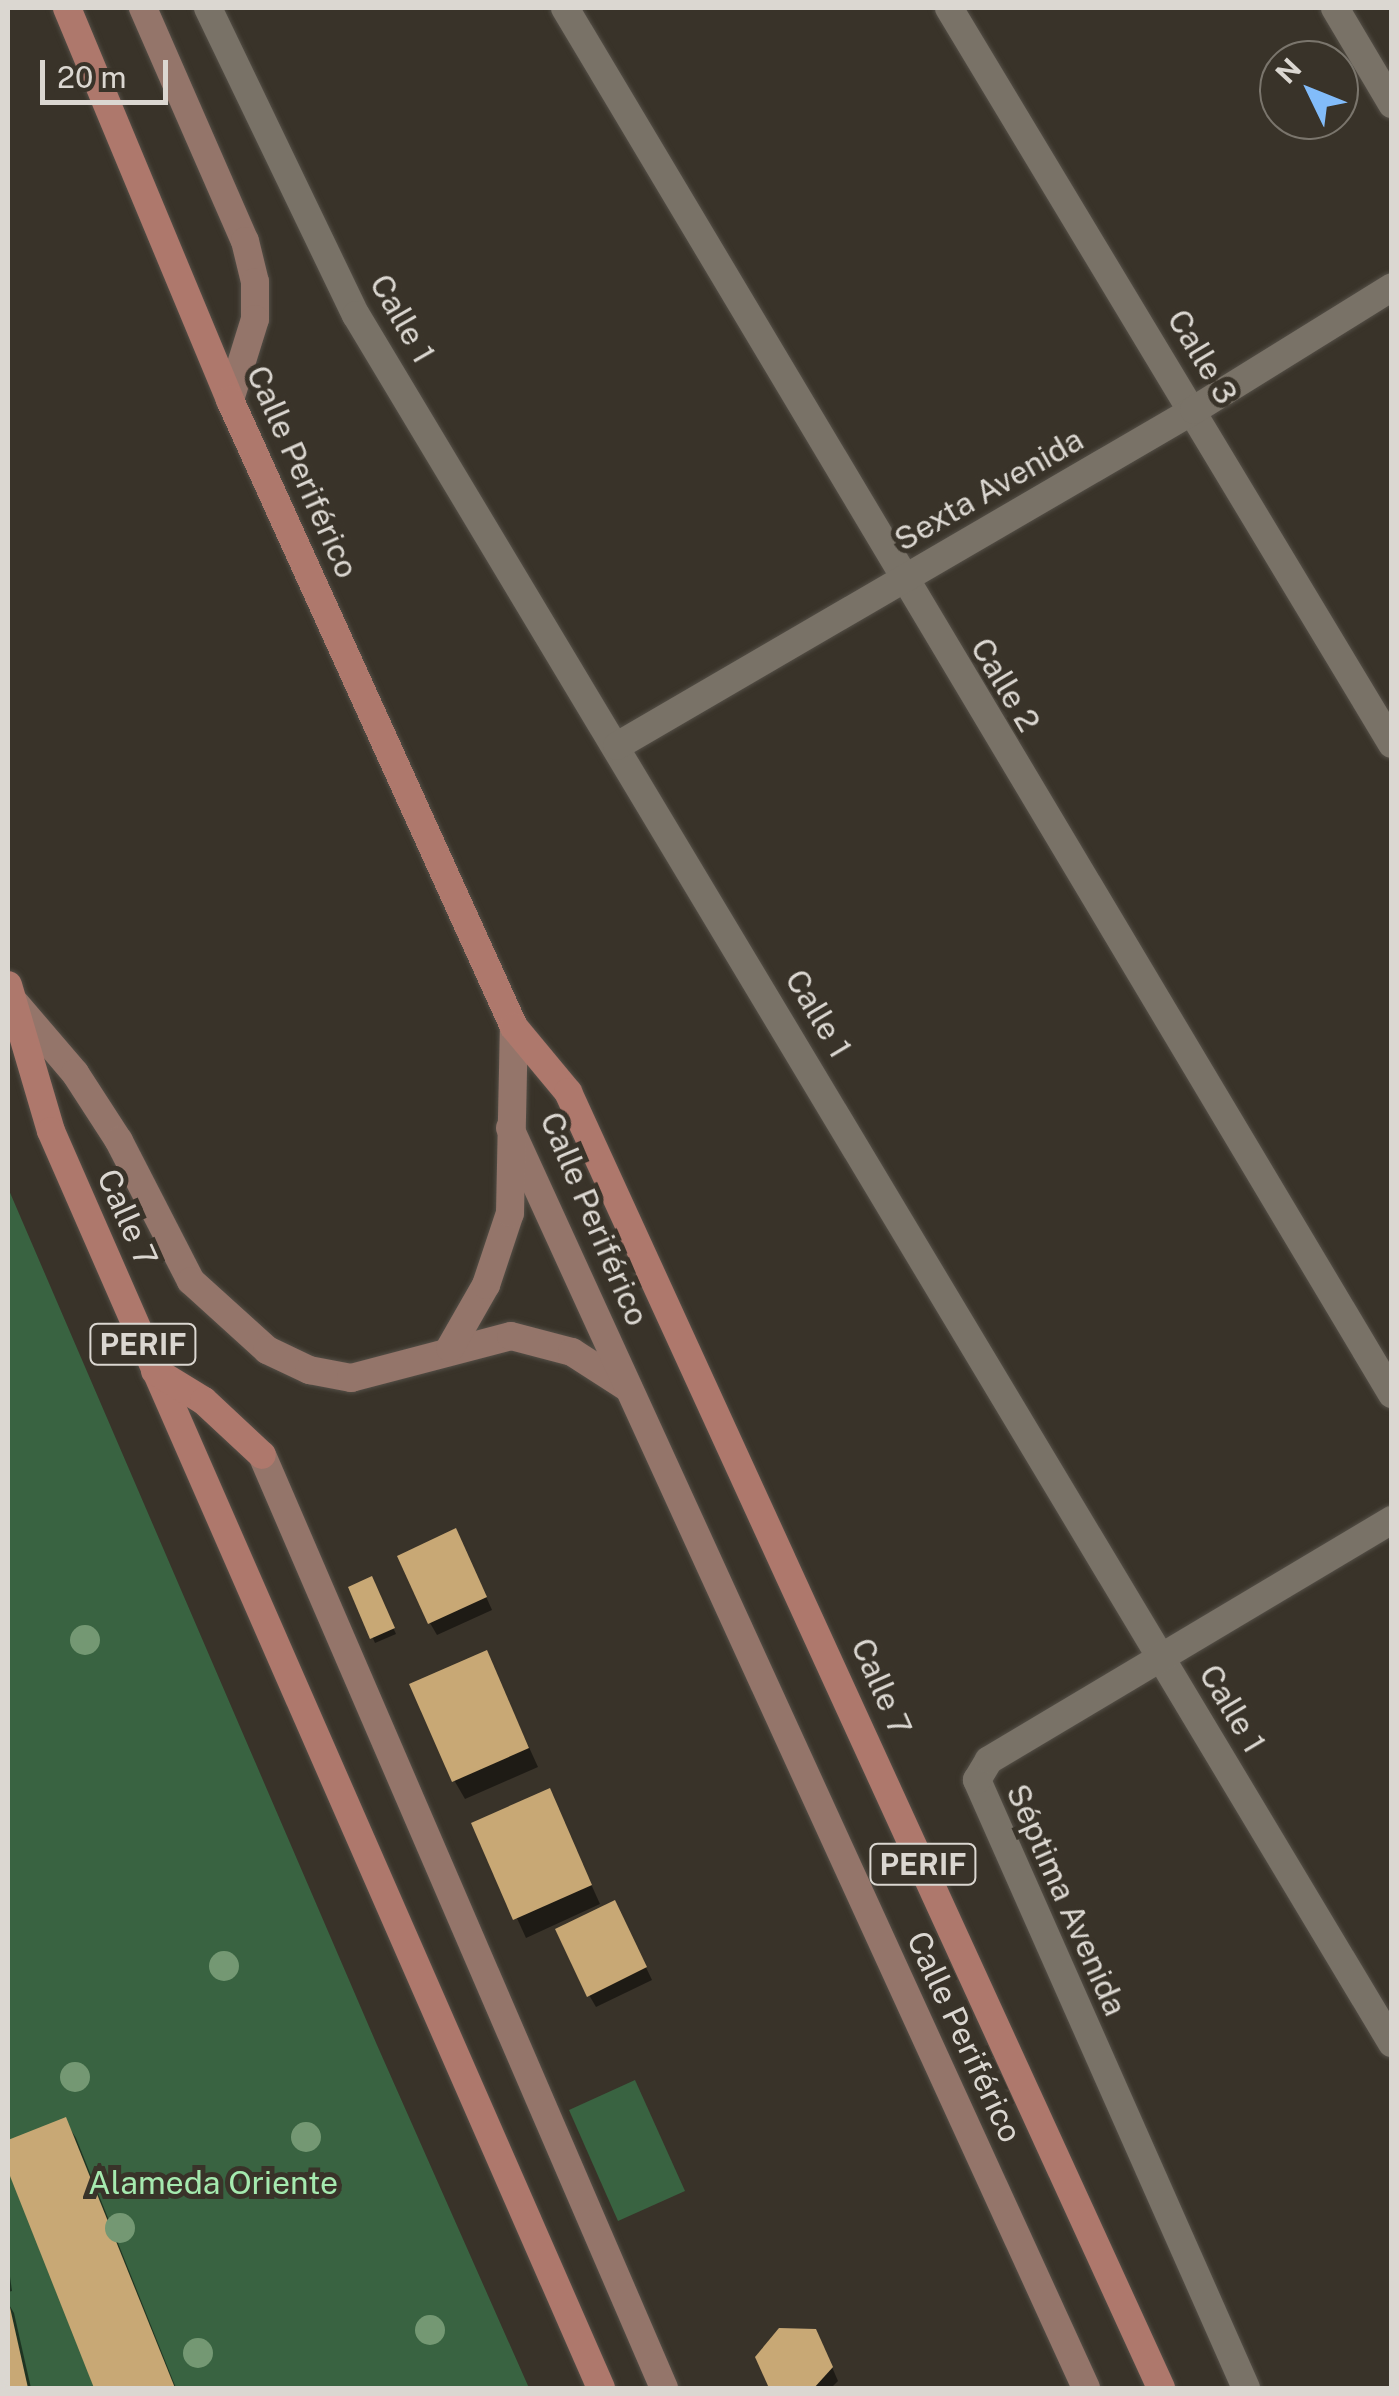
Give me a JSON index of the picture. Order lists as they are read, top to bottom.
{
  "streets": {
    "main road": ["Calle Periférico", "Calle 7", "PERIF"],
    "street": [
      "Calle 1",
      "Calle 3",
      "Sexta Avenida",
      "Calle 2",
      "Séptima Avenida"
    ]
  },
  "crossings": [
    ["Calle 1", "Sexta Avenida"],
    ["Calle 1", "Séptima Avenida"],
    ["Calle 3", "Sexta Avenida"],
    ["Calle Periférico", "Calle 7"],
    ["Sexta Avenida", "Calle 2"]
  ],
  "parks": ["Alameda Oriente"],
  "scale_bar": "20 m",
  "north": "top left"
}
